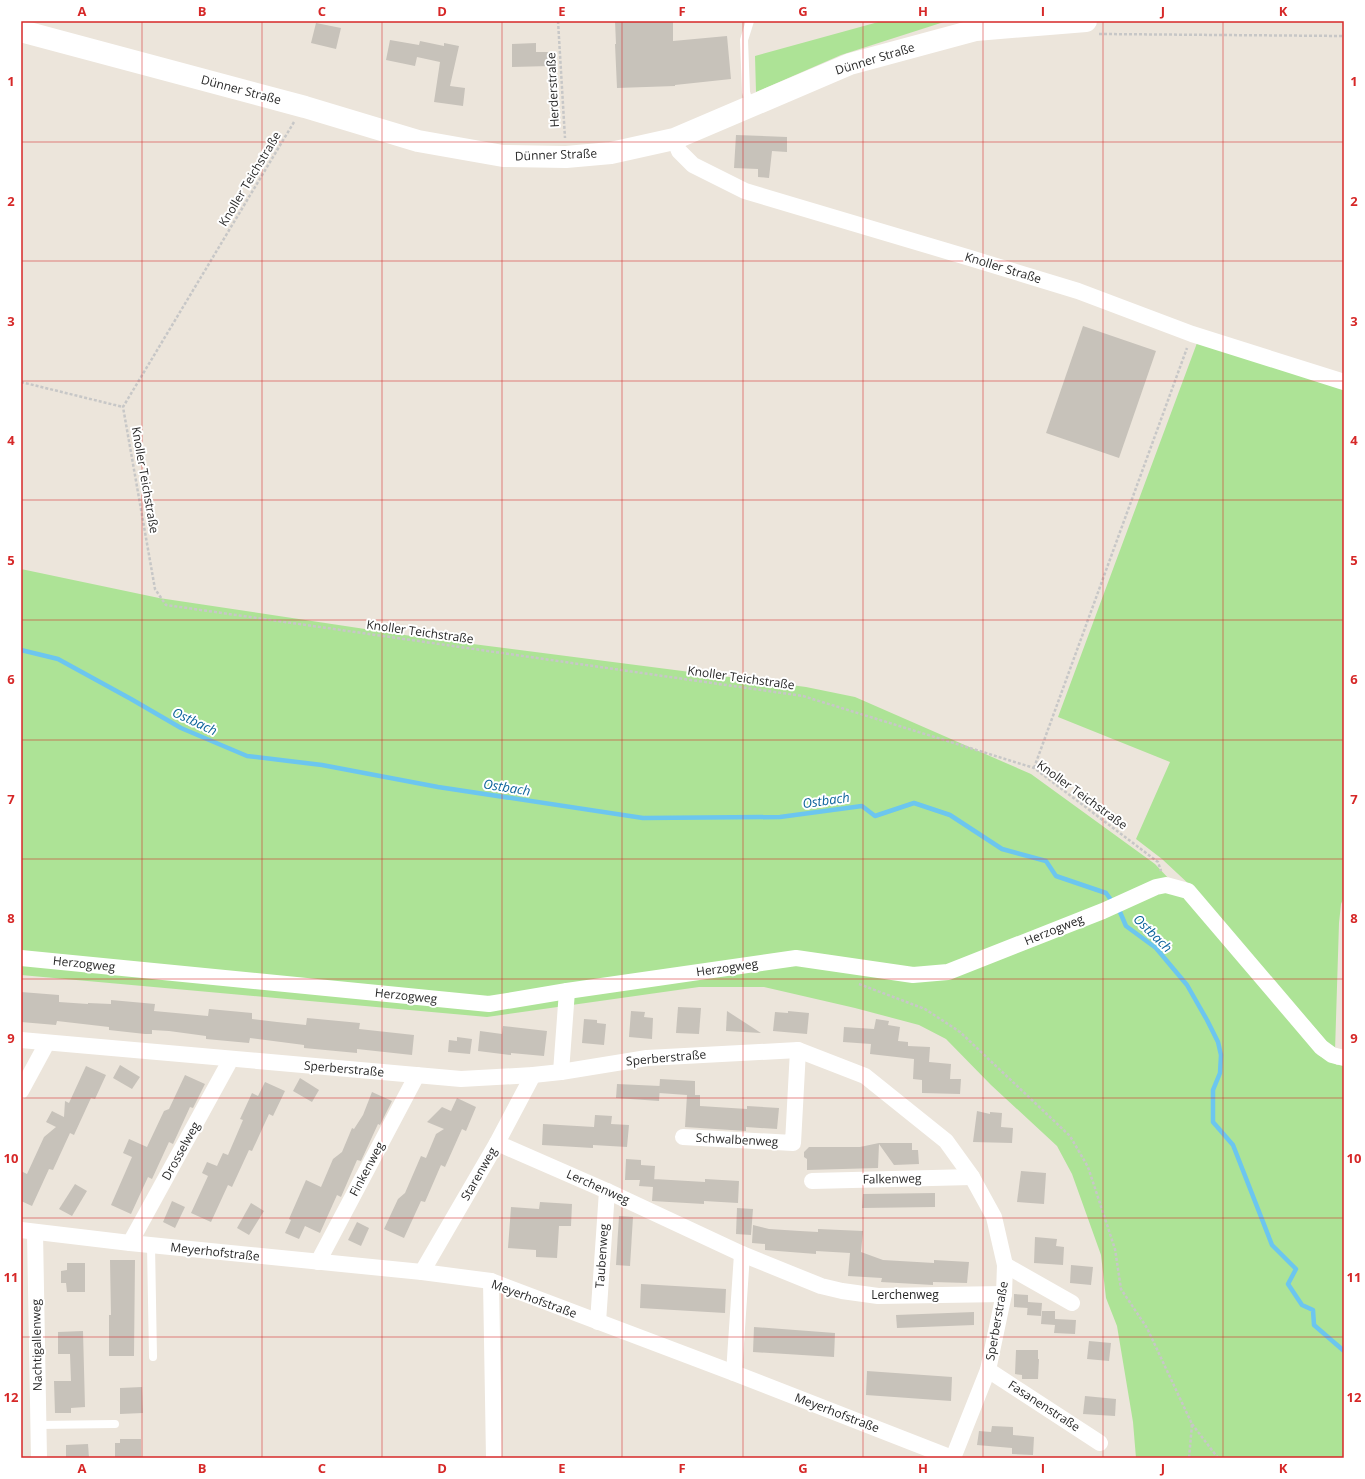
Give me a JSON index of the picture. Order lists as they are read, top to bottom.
{
  "streets": {
    "street": [
      "Dünner Straße",
      "Knoller Straße",
      "Herzogweg",
      "Sperberstraße",
      "Schwalbenweg",
      "Drosselweg",
      "Finkenweg",
      "Starenweg",
      "Falkenweg",
      "Lerchenweg",
      "Meyerhofstraße",
      "Taubenweg",
      "Nachtigallenweg",
      "Fasanenstraße"
    ],
    "path": ["Herderstraße", "Knoller Teichstraße"]
  },
  "crossings": [
    ["Dünner Straße", "Herderstraße"],
    ["Dünner Straße", "Knoller Straße"],
    ["Knoller Teichstraße", "Herzogweg"],
    ["Sperberstraße", "Schwalbenweg"],
    ["Sperberstraße", "Drosselweg"],
    ["Sperberstraße", "Finkenweg"],
    ["Sperberstraße", "Starenweg"],
    ["Sperberstraße", "Falkenweg"],
    ["Sperberstraße", "Lerchenweg"],
    ["Sperberstraße", "Meyerhofstraße"],
    ["Sperberstraße", "Fasanenstraße"],
    ["Drosselweg", "Meyerhofstraße"],
    ["Finkenweg", "Meyerhofstraße"],
    ["Starenweg", "Lerchenweg"],
    ["Starenweg", "Meyerhofstraße"],
    ["Lerchenweg", "Taubenweg"],
    ["Meyerhofstraße", "Taubenweg"],
    ["Meyerhofstraße", "Nachtigallenweg"]
  ],
  "water": ["Ostbach"],
  "grid": {
    "columns": [
      "A",
      "B",
      "C",
      "D",
      "E",
      "F",
      "G",
      "H",
      "I",
      "J",
      "K"
    ],
    "rows": [
      "1",
      "2",
      "3",
      "4",
      "5",
      "6",
      "7",
      "8",
      "9",
      "10",
      "11",
      "12"
    ]
  }
}
